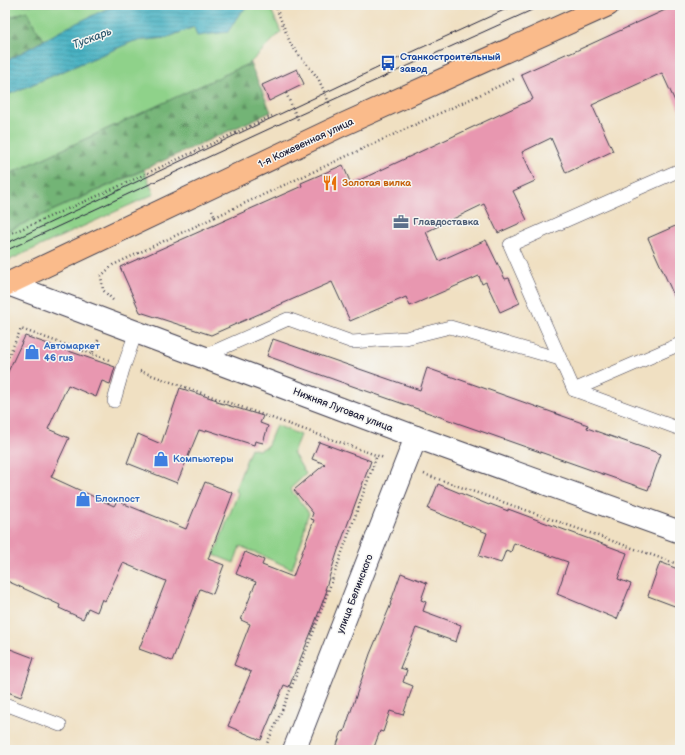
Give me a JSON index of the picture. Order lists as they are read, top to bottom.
{
  "streets": {
    "main road": ["1-я Кожевенная улица"],
    "street": ["Нижняя Луговая улица", "улица Белинского"]
  },
  "crossings": [
    ["1-я Кожевенная улица", "Нижняя Луговая улица"],
    ["Нижняя Луговая улица", "улица Белинского"]
  ],
  "water": ["Тускарь"],
  "places": {
    "bus stop": ["Станкостроительный завод"],
    "restaurant": ["Золотая вилка"],
    "office": ["Главдоставка"],
    "shop": ["Автомаркет 46 rus", "Компьютеры", "Блокпост"]
  }
}
